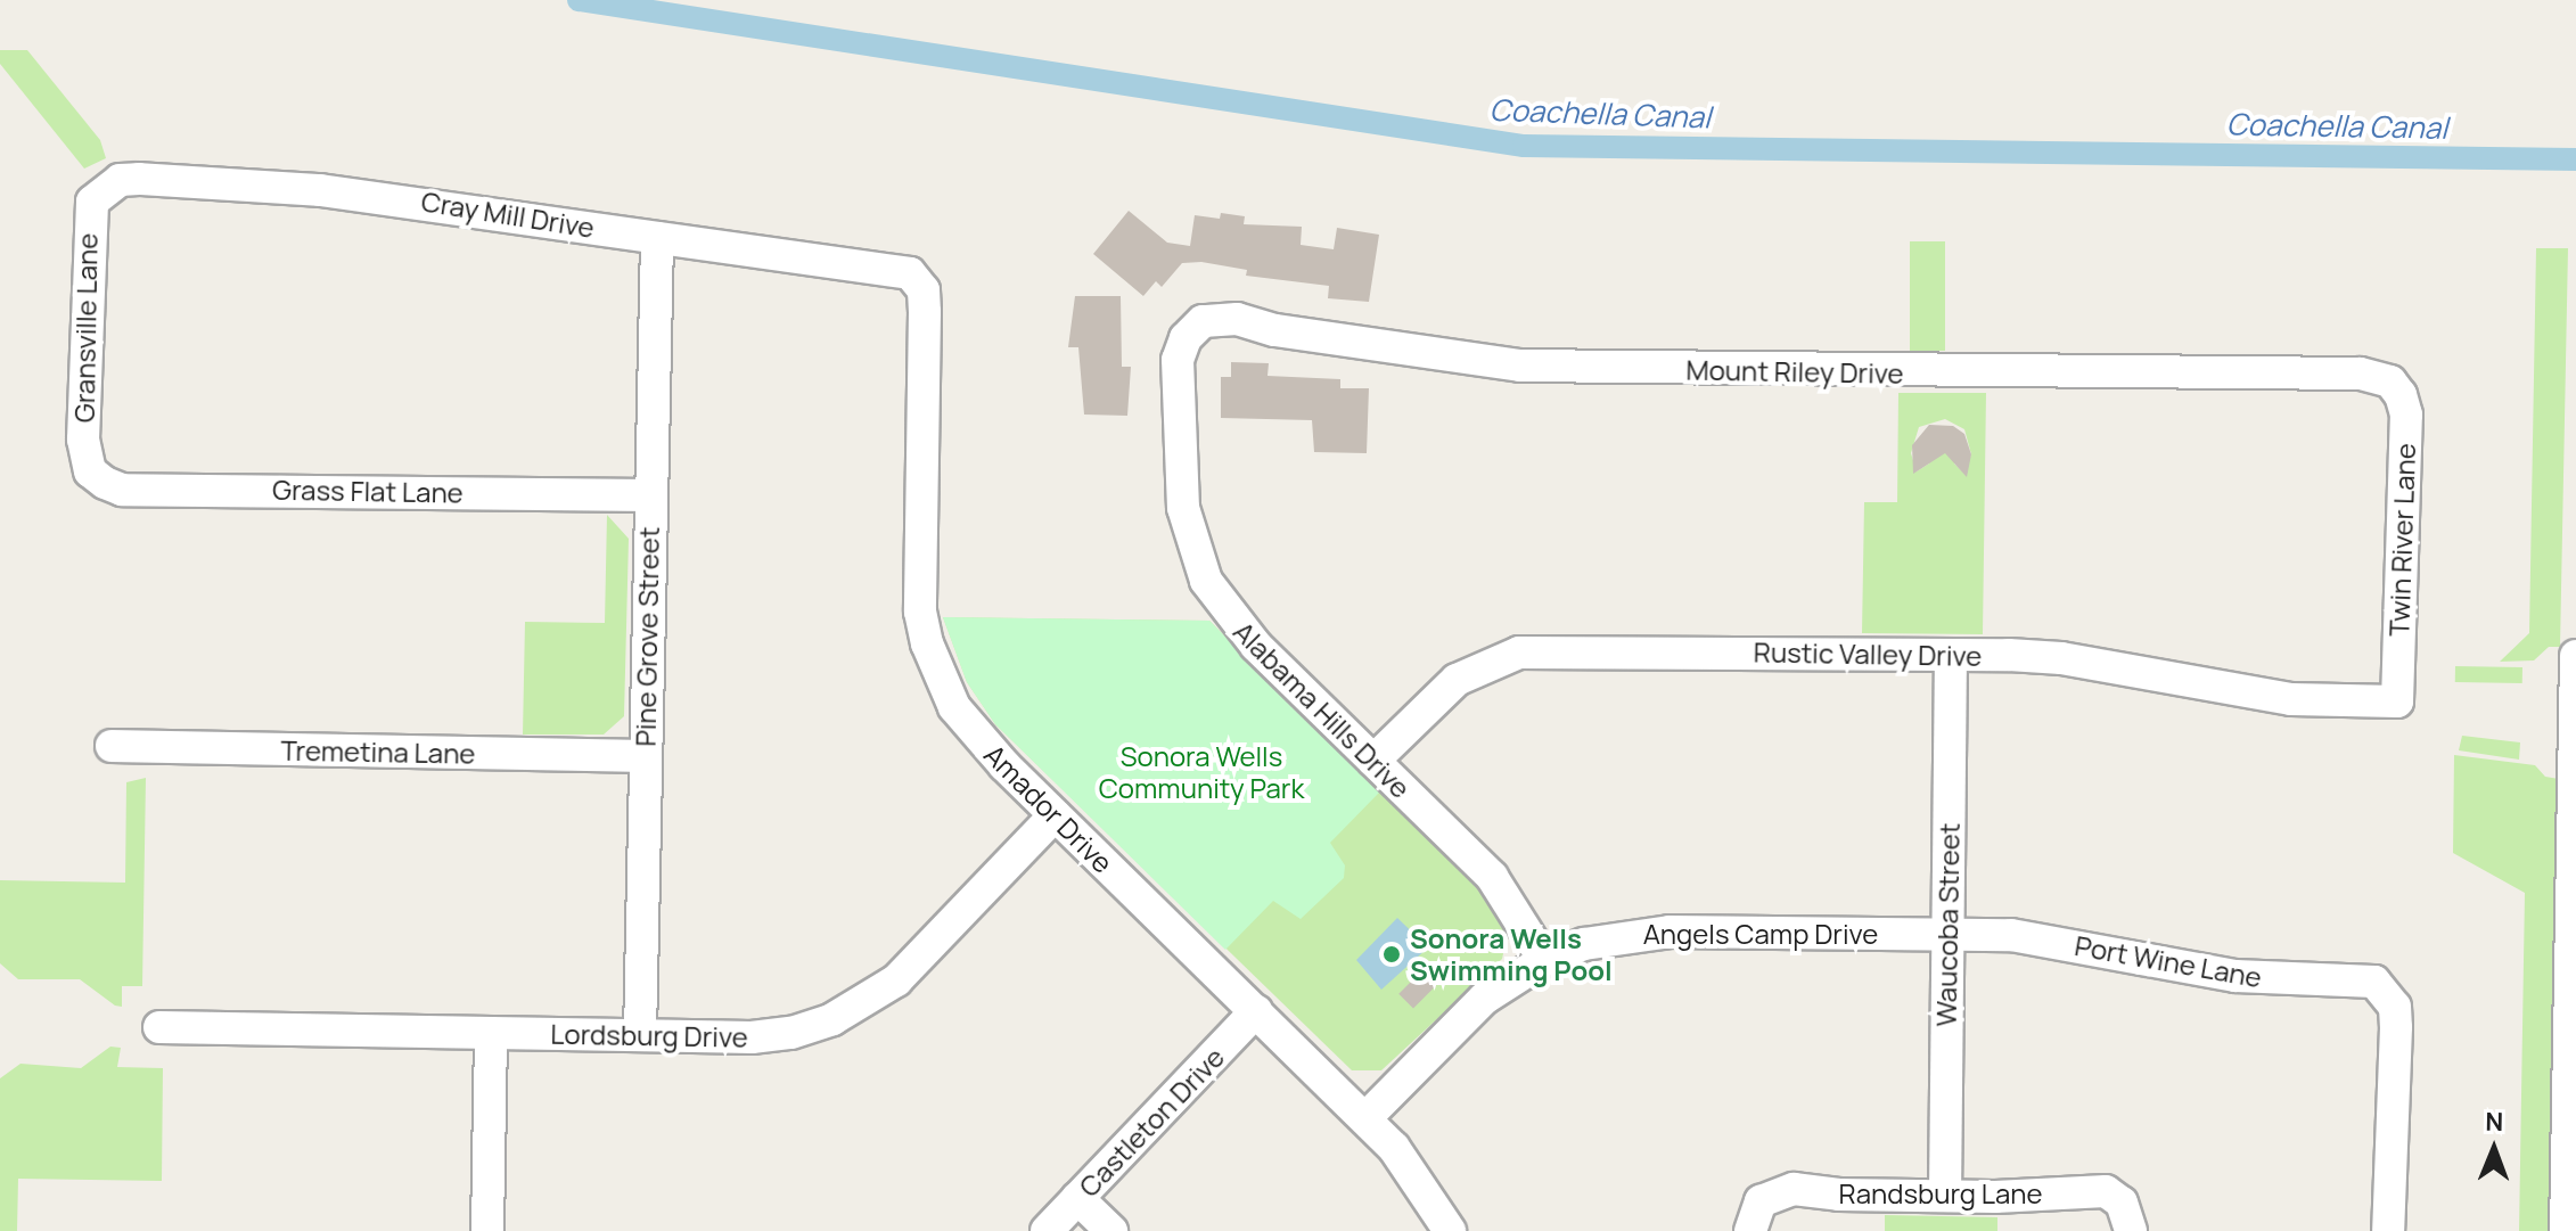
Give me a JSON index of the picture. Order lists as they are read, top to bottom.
{
  "streets": {
    "street": [
      "Cray Mill Drive",
      "Gransville Lane",
      "Mount Riley Drive",
      "Grass Flat Lane",
      "Twin River Lane",
      "Pine Grove Street",
      "Rustic Valley Drive",
      "Alabama Hills Drive",
      "Tremetina Lane",
      "Amador Drive",
      "Waucoba Street",
      "Angels Camp Drive",
      "Port Wine Lane",
      "Lordsburg Drive",
      "Castleton Drive",
      "Randsburg Lane"
    ]
  },
  "crossings": [
    ["Cray Mill Drive", "Gransville Lane"],
    ["Cray Mill Drive", "Pine Grove Street"],
    ["Cray Mill Drive", "Amador Drive"],
    ["Gransville Lane", "Grass Flat Lane"],
    ["Mount Riley Drive", "Twin River Lane"],
    ["Mount Riley Drive", "Alabama Hills Drive"],
    ["Grass Flat Lane", "Pine Grove Street"],
    ["Twin River Lane", "Rustic Valley Drive"],
    ["Pine Grove Street", "Tremetina Lane"],
    ["Pine Grove Street", "Lordsburg Drive"],
    ["Rustic Valley Drive", "Alabama Hills Drive"],
    ["Rustic Valley Drive", "Waucoba Street"],
    ["Alabama Hills Drive", "Angels Camp Drive"],
    ["Amador Drive", "Angels Camp Drive"],
    ["Amador Drive", "Lordsburg Drive"],
    ["Amador Drive", "Castleton Drive"],
    ["Waucoba Street", "Angels Camp Drive"],
    ["Waucoba Street", "Port Wine Lane"],
    ["Waucoba Street", "Randsburg Lane"],
    ["Angels Camp Drive", "Port Wine Lane"]
  ],
  "water": ["Coachella Canal"],
  "parks": ["Sonora Wells Community Park"],
  "places": ["Sonora Wells Swimming Pool"],
  "north": "top"
}
